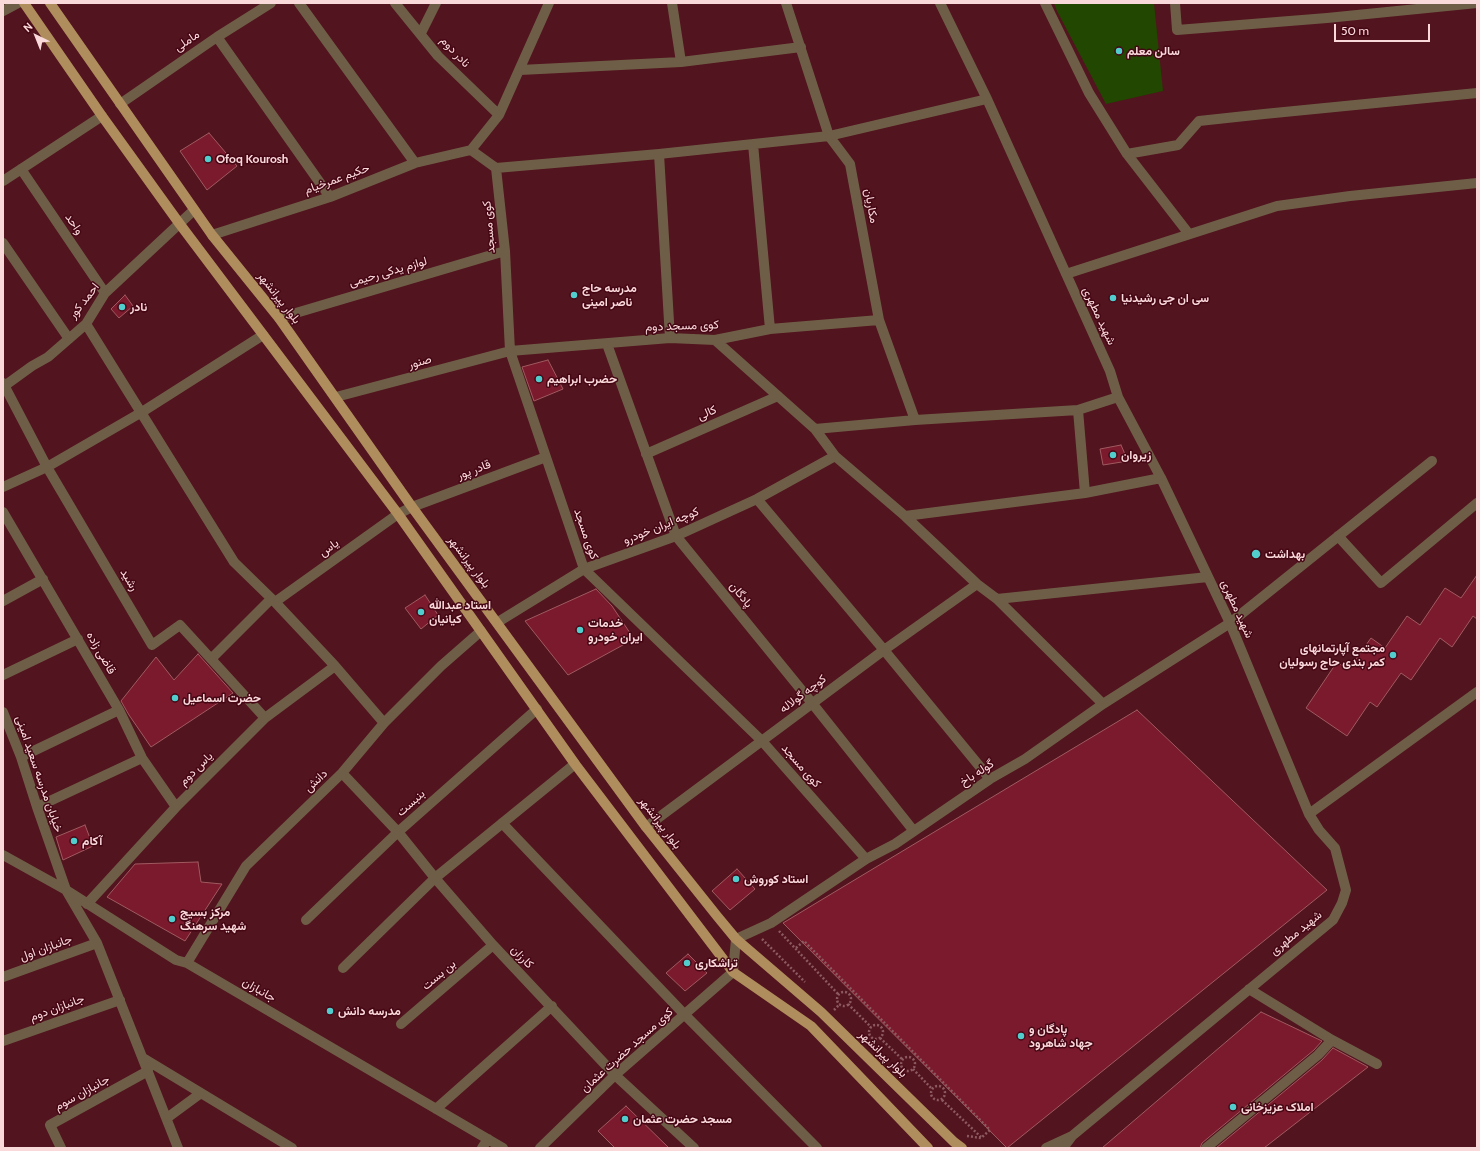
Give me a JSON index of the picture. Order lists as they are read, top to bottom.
{
  "streets": {
    "main road": ["بلوار پیرانشهر"],
    "street": [
      "ماملی",
      "نادر دوم",
      "حکیم عمرخیام",
      "مکاریان",
      "واحد",
      "کوی مسجد",
      "لوازم یدکی رحیمی",
      "احمد کور",
      "شهید مطهری",
      "کوی مسجد دوم",
      "صنور",
      "کالی",
      "قادر پور",
      "کوچه ایران خودرو",
      "یاس",
      "رشید",
      "پادگان",
      "قاضی زاده",
      "کوچه گولاله",
      "یاس دوم",
      "گوله باخ",
      "خیابان مدرسه سعید امینی",
      "دانش",
      "بنبست",
      "جانبازان اول",
      "کارزان",
      "بن بست",
      "جانبازان",
      "جانبازان دوم",
      "کوی مسجد حضرت عثمان",
      "جانبازان سوم"
    ]
  },
  "crossings": [
    ["ماملی", "بلوار پیرانشهر"],
    ["حکیم عمرخیام", "بلوار پیرانشهر"],
    ["مکاریان", "کوی مسجد دوم"],
    ["واحد", "احمد کور"],
    ["کوی مسجد", "لوازم یدکی رحیمی"],
    ["کوی مسجد", "کوی مسجد دوم"],
    ["کوی مسجد", "صنور"],
    ["کوی مسجد", "قادر پور"],
    ["کوی مسجد", "کوچه ایران خودرو"],
    ["کوی مسجد", "کوچه گولاله"],
    ["کوی مسجد", "گوله باخ"],
    ["لوازم یدکی رحیمی", "بلوار پیرانشهر"],
    ["بلوار پیرانشهر", "احمد کور"],
    ["بلوار پیرانشهر", "صنور"],
    ["بلوار پیرانشهر", "قادر پور"],
    ["بلوار پیرانشهر", "کوچه ایران خودرو"],
    ["بلوار پیرانشهر", "کوچه گولاله"],
    ["بلوار پیرانشهر", "گوله باخ"],
    ["احمد کور", "رشید"],
    ["شهید مطهری", "گوله باخ"],
    ["کوی مسجد دوم", "صنور"],
    ["کوی مسجد دوم", "پادگان"],
    ["کالی", "پادگان"],
    ["قادر پور", "یاس"],
    ["کوچه ایران خودرو", "پادگان"],
    ["یاس", "رشید"],
    ["رشید", "یاس دوم"],
    ["پادگان", "کوچه گولاله"],
    ["پادگان", "گوله باخ"],
    ["قاضی زاده", "یاس دوم"],
    ["یاس دوم", "جانبازان"],
    ["خیابان مدرسه سعید امینی", "جانبازان اول"],
    ["خیابان مدرسه سعید امینی", "جانبازان"],
    ["خیابان مدرسه سعید امینی", "جانبازان دوم"],
    ["خیابان مدرسه سعید امینی", "جانبازان سوم"],
    ["دانش", "کارزان"],
    ["دانش", "جانبازان"],
    ["بنبست", "کارزان"],
    ["کارزان", "بن بست"],
    ["کارزان", "کوی مسجد حضرت عثمان"]
  ],
  "places": [
    "سالن معلم",
    "Ofoq Kourosh",
    "مدرسه حاج ناصر امینی",
    "سی ان جی رشیدنیا",
    "نادر",
    "حضرب ابراهیم",
    "زیروان",
    "بهداشت",
    "استاد عبدالله کیانیان",
    "خدمات ایران خودرو",
    "مجتمع آپارتمانهای کمر بندی حاج رسولیان",
    "حضرت اسماعیل",
    "آکام",
    "استاد کوروش",
    "مرکز بسیج شهید سرهنگ",
    "تراشکاری",
    "مدرسه دانش",
    "پادگان و جهاد شاهرود",
    "املاک عزیزخانی",
    "مسجد حضرت عثمان"
  ],
  "scale_bar": "50 m",
  "north": "top left"
}
